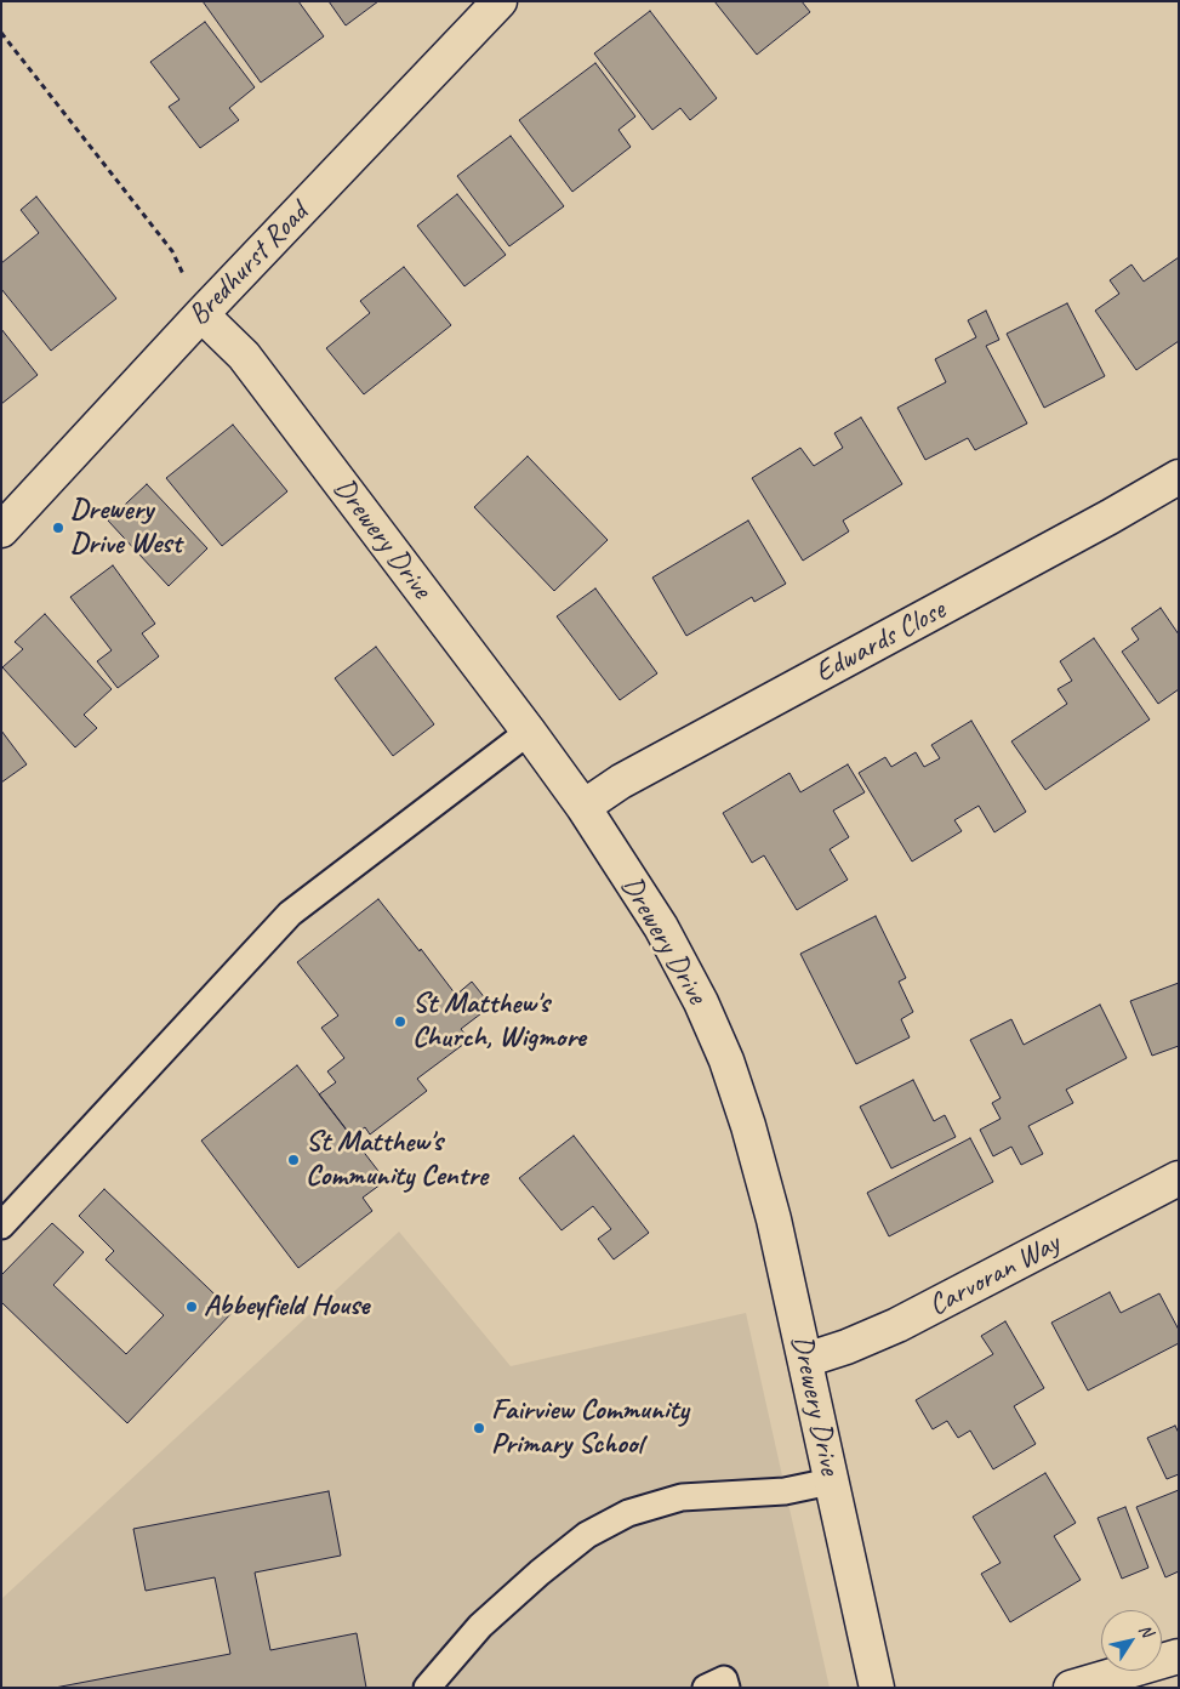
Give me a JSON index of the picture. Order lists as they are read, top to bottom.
{
  "streets": {
    "street": [
      "Bredhurst Road",
      "Drewery Drive",
      "Edwards Close",
      "Carvoran Way"
    ]
  },
  "crossings": [
    ["Bredhurst Road", "Drewery Drive"],
    ["Drewery Drive", "Edwards Close"],
    ["Drewery Drive", "Carvoran Way"]
  ],
  "places": [
    "Drewery Drive West",
    "St Matthew's Church, Wigmore",
    "St Matthew's Community Centre",
    "Abbeyfield House",
    "Fairview Community Primary School"
  ],
  "north": "top right"
}
